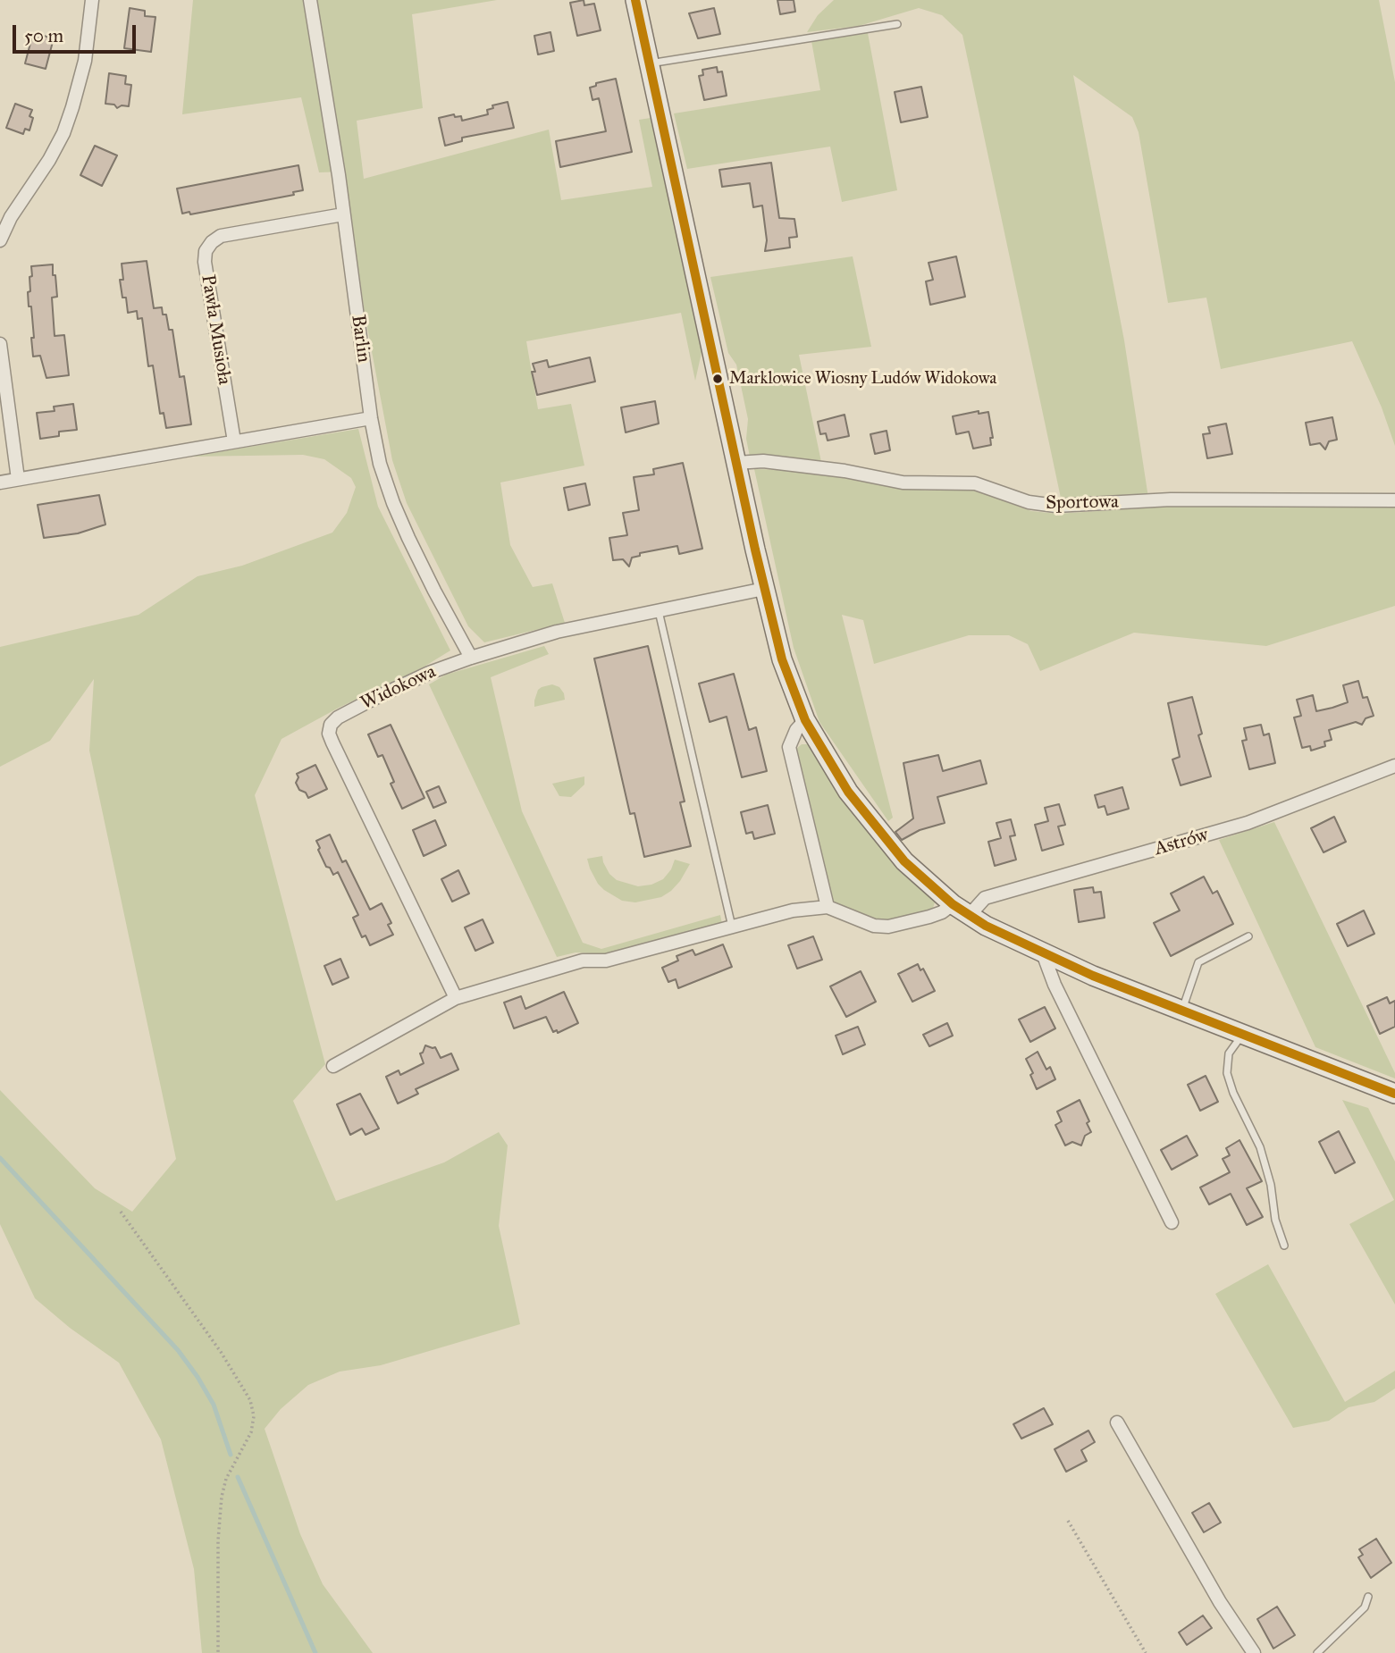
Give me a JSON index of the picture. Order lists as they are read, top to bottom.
{
  "streets": {
    "street": [
      "Pawła Musioła",
      "Barlin",
      "Sportowa",
      "Widokowa",
      "Astrów"
    ]
  },
  "crossings": [
    ["Pawła Musioła", "Barlin"],
    ["Barlin", "Widokowa"]
  ],
  "places": ["Marklowice Wiosny Ludów Widokowa"],
  "scale_bar": "50 m"
}
